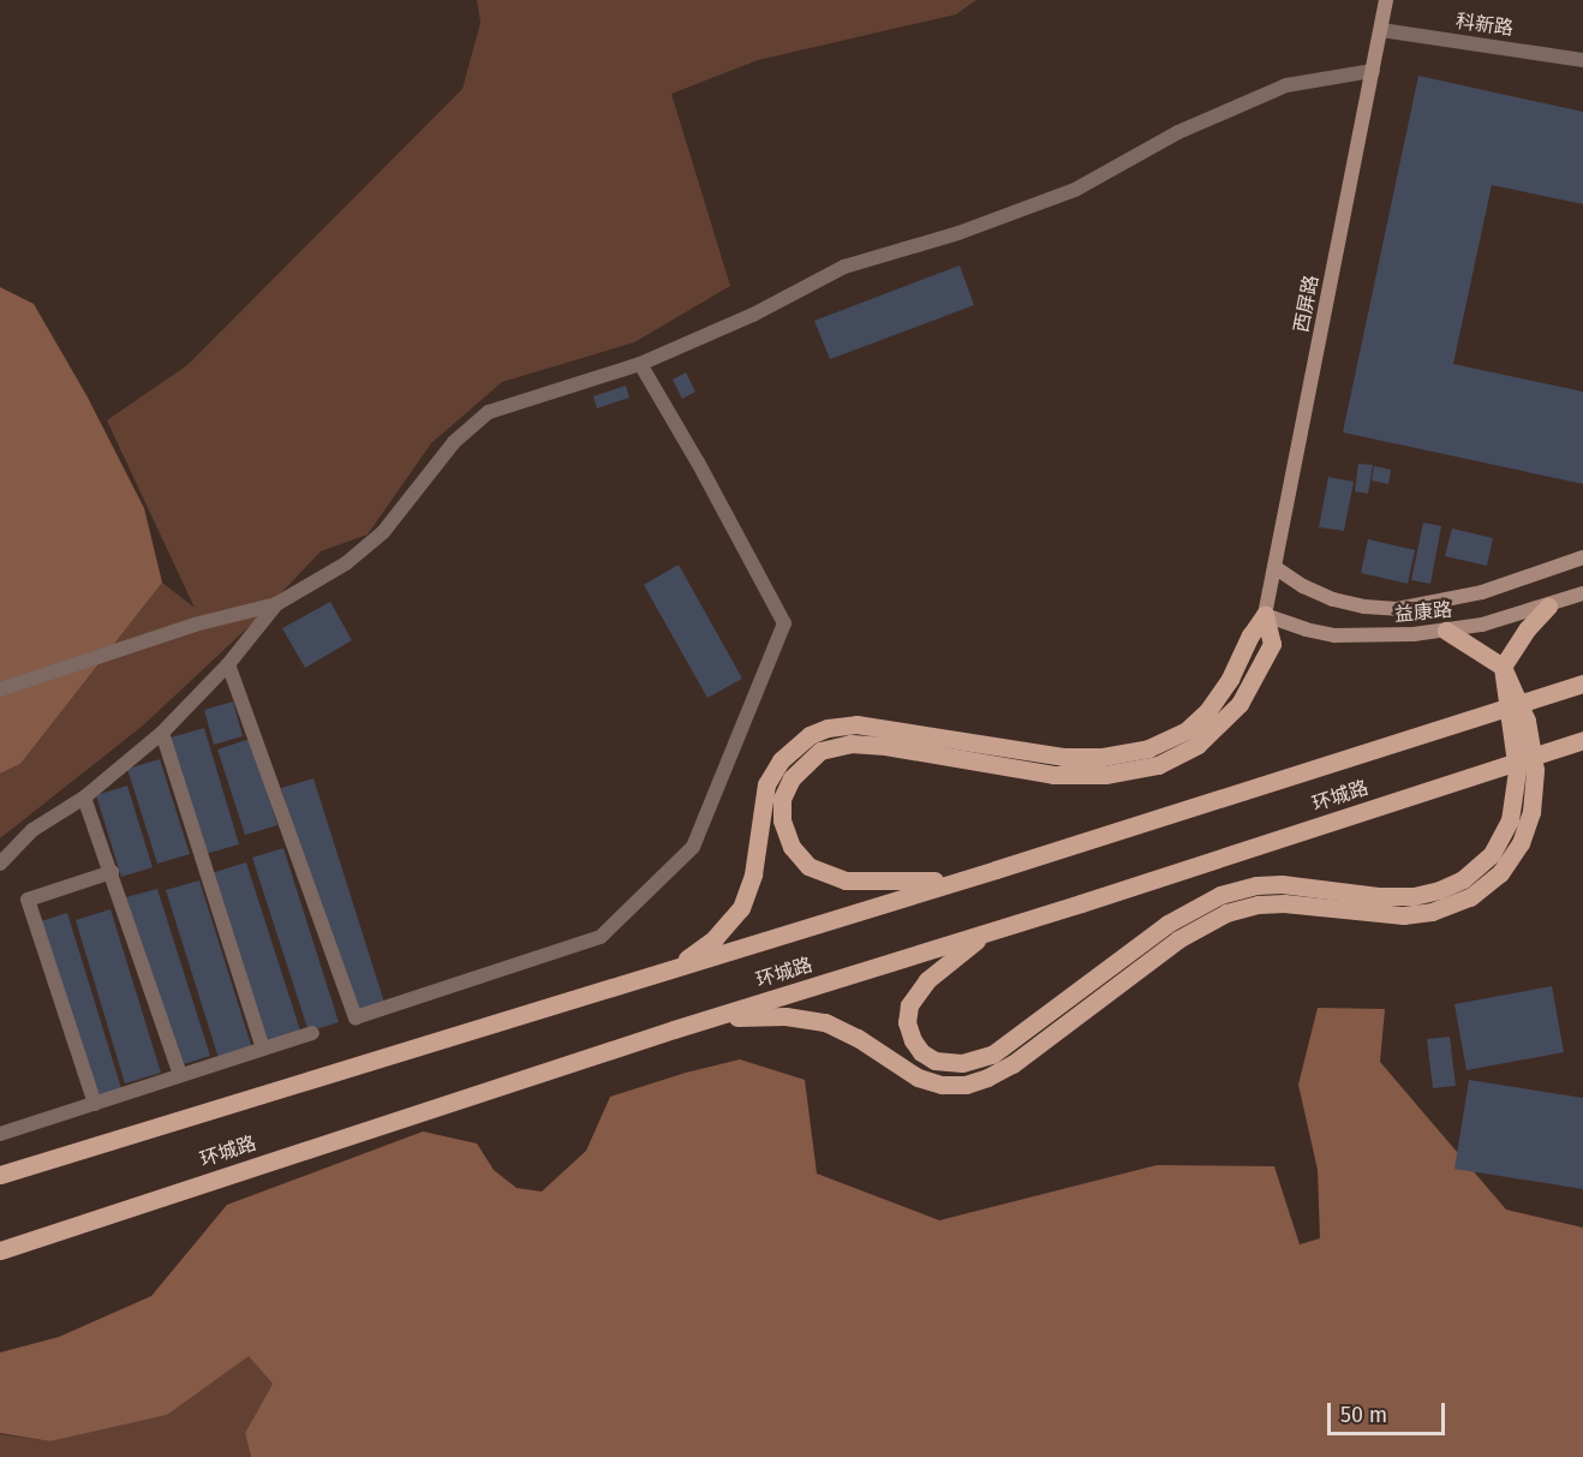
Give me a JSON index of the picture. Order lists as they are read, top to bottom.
{
  "streets": {
    "main road": ["西屏路", "益康路", "环城路"],
    "street": ["科新路"]
  },
  "crossings": [
    ["科新路", "西屏路"],
    ["西屏路", "益康路"]
  ],
  "scale_bar": "50 m"
}
